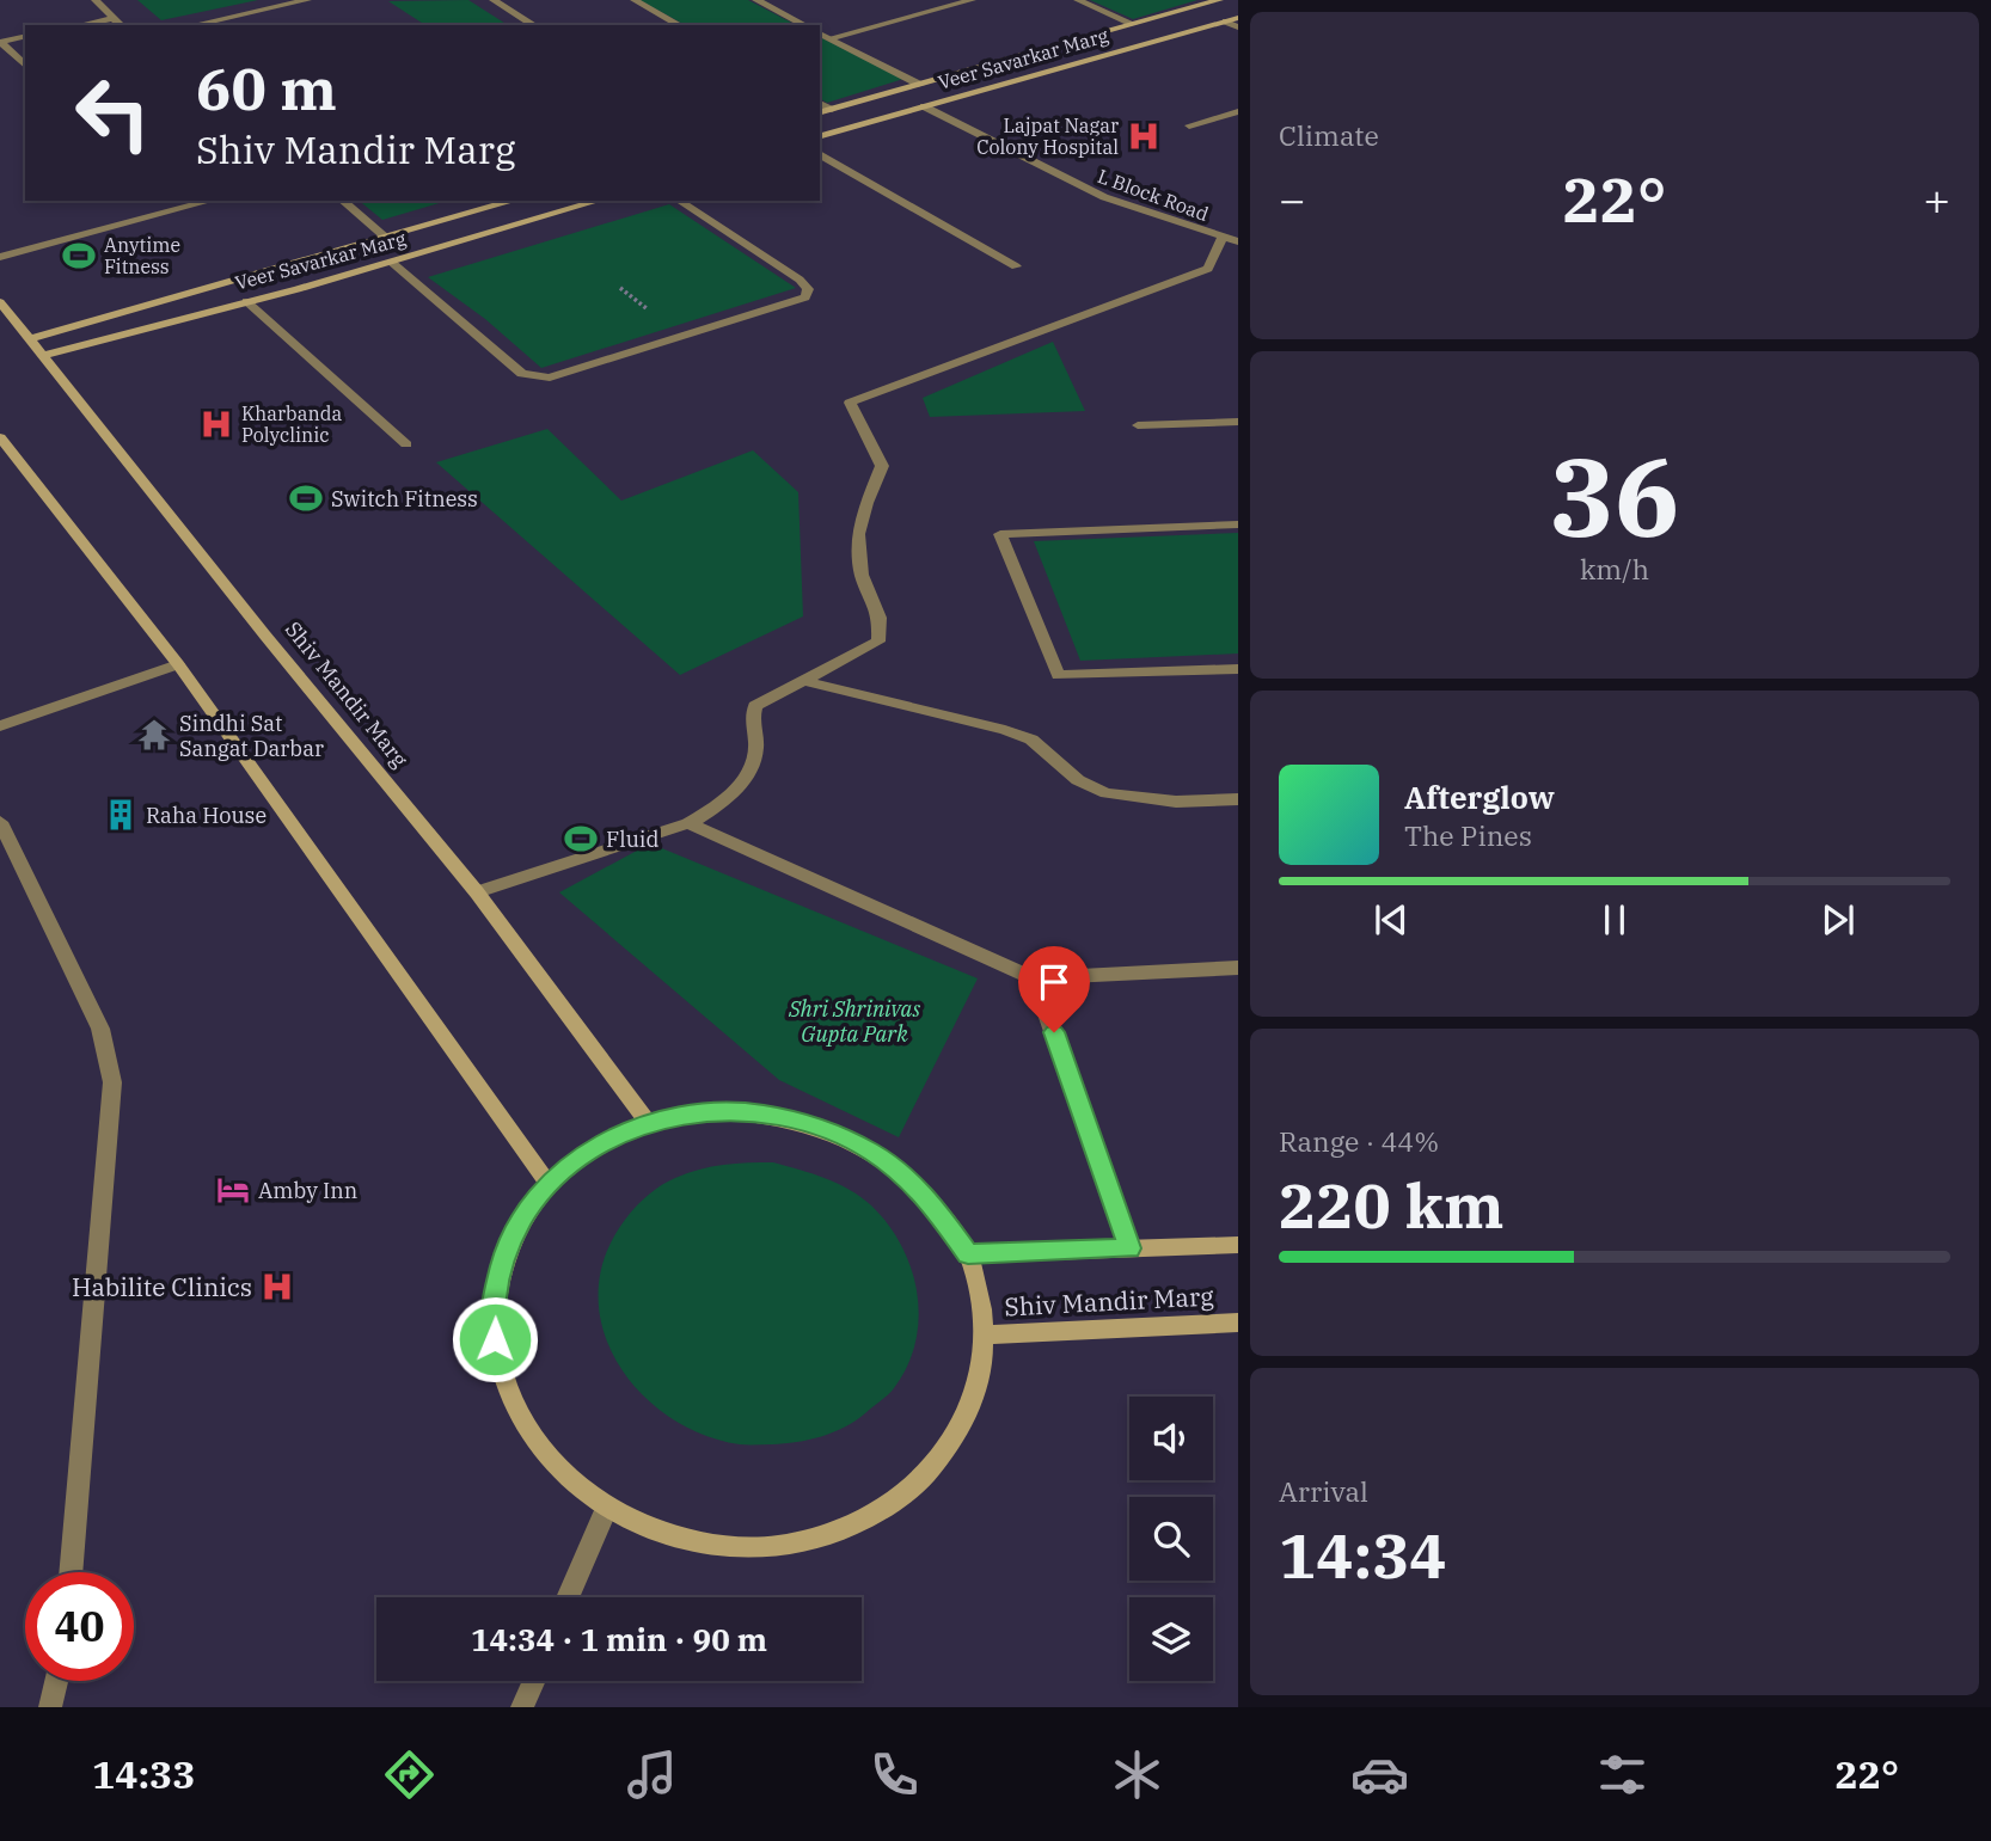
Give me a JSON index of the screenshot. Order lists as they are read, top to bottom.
{
  "streets": {
    "street": ["Veer Savarkar Marg", "L Block Road", "Shiv Mandir Marg"]
  },
  "crossings": [
    ["Veer Savarkar Marg", "L Block Road"],
    ["Veer Savarkar Marg", "Shiv Mandir Marg"]
  ],
  "parks": ["Shri Shrinivas Gupta Park"],
  "places": {
    "hospital": ["Lajpat Nagar Colony Hospital", "Kharbanda Polyclinic", "Habilite Clinics"],
    "sports": ["Anytime Fitness", "Switch Fitness", "Fluid"],
    "temple": ["Sindhi Sat Sangat Darbar"],
    "building": ["Raha House"],
    "hotel": ["Amby Inn"]
  },
  "page": {
    "tile": [
      "Climate",
      ["36", "km/h"],
      ["Range · 44%", "220 km"],
      ["Arrival", "14:34"]
    ],
    "turn": ["60 m", "Shiv Mandir Marg"],
    "heat": ["−", "22°", "+"],
    "song": ["Afterglow", "The Pines"],
    "limit": "40",
    "trip": "14:34 · 1 min · 90 m",
    "tabs": ["14:33", "22°"]
  }
}
